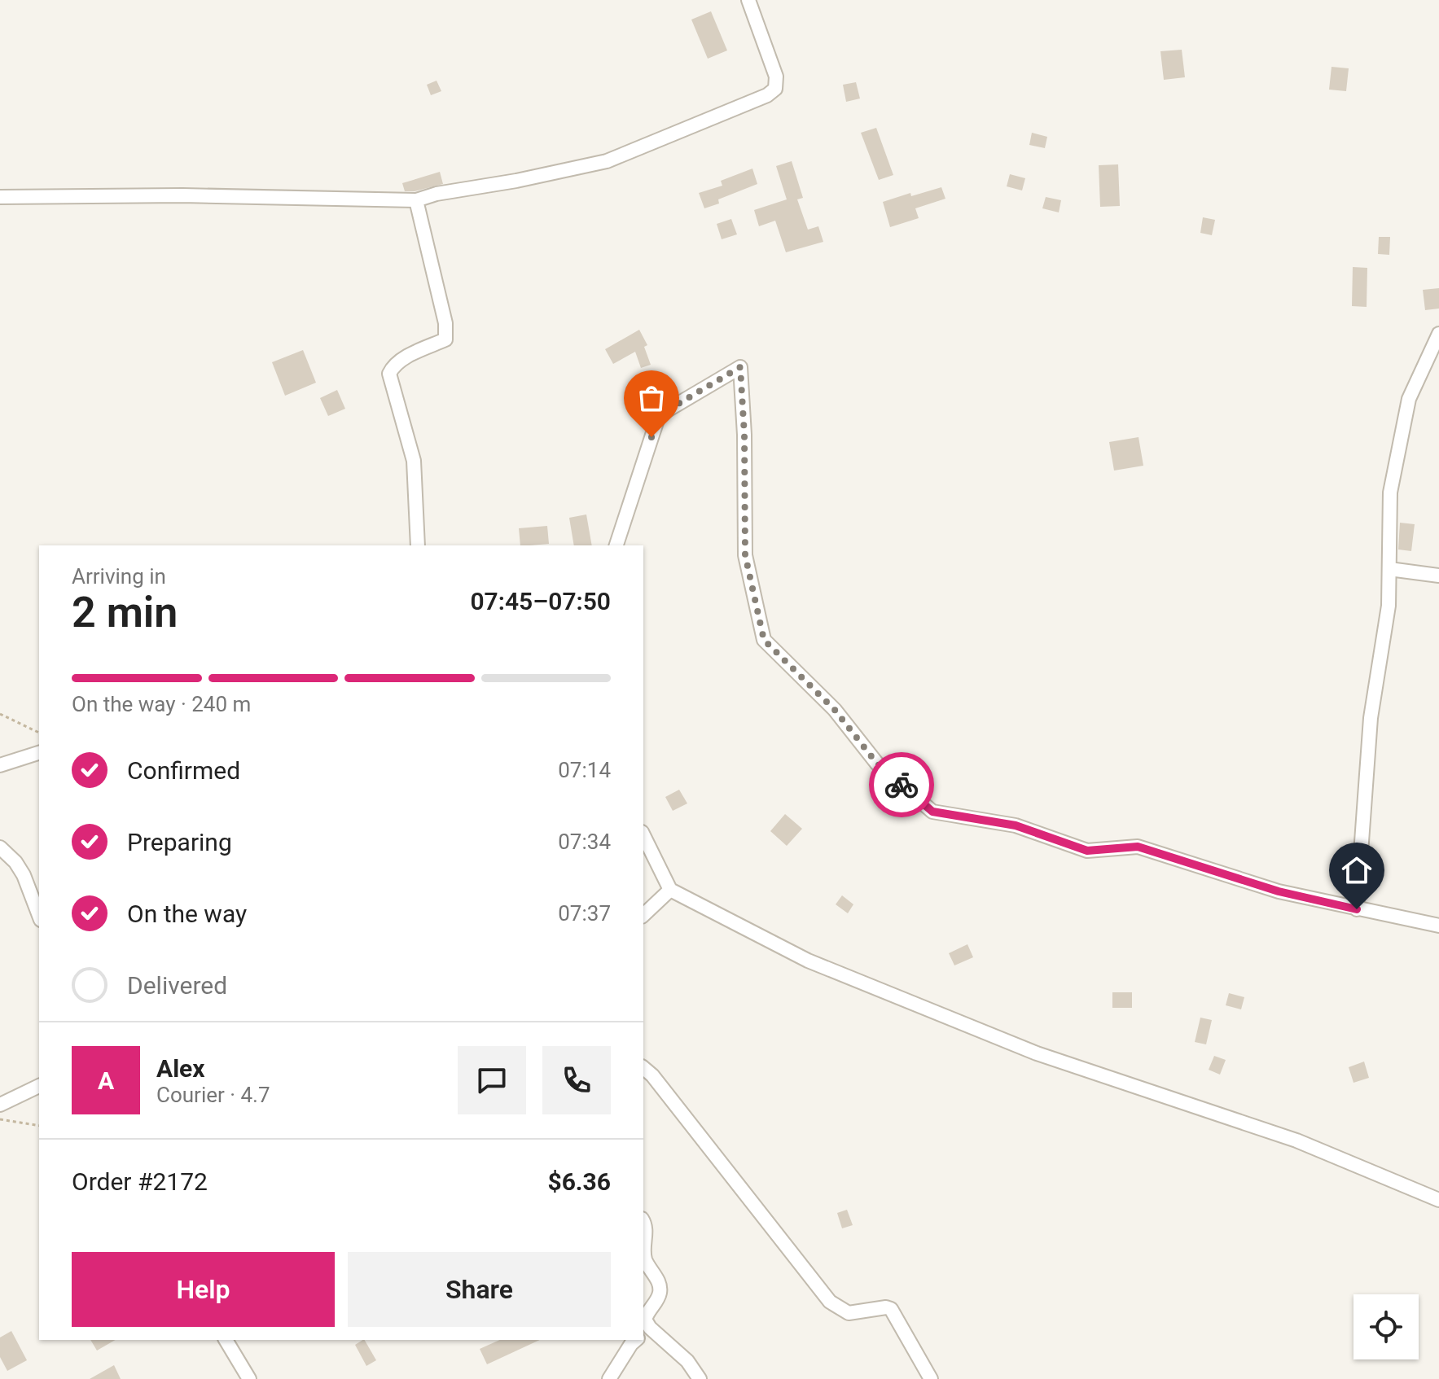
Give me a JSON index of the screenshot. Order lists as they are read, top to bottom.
{
  "page": {
    "heading": ["2 min", "Arriving in", "07:45–07:50"],
    "panel": [
      "Alex",
      "Courier · 4.7",
      "Order #2172",
      "$6.36"
    ],
    "bar": "On the way · 240 m",
    "list": [
      ["Confirmed", "07:14"],
      ["Preparing", "07:34"],
      ["On the way", "07:37"],
      "Delivered"
    ],
    "round": "A",
    "buttons": ["Help", "Share"]
  }
}
